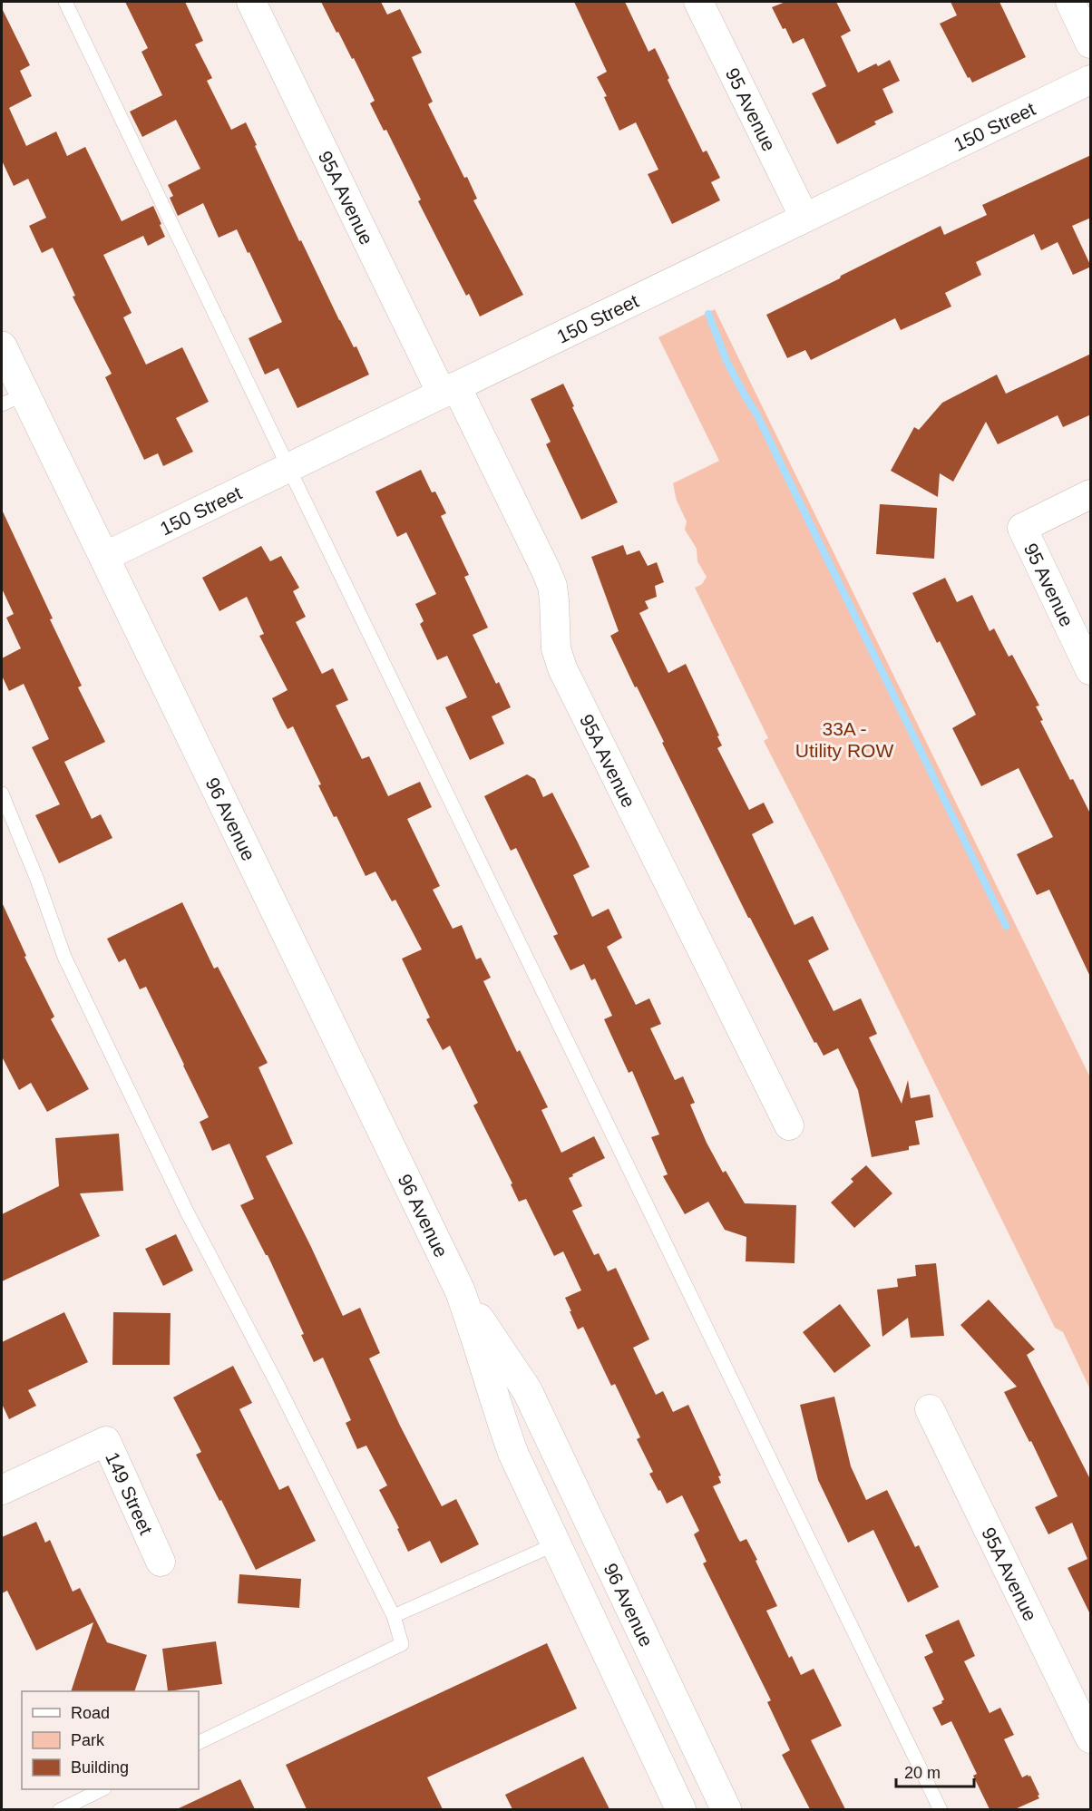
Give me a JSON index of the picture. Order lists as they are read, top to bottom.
{
  "streets": {
    "main road": ["96 Avenue"],
    "street": [
      "95 Avenue",
      "150 Street",
      "95A Avenue",
      "149 Street"
    ]
  },
  "crossings": [
    ["95 Avenue", "150 Street"],
    ["150 Street", "95A Avenue"],
    ["150 Street", "96 Avenue"]
  ],
  "parks": ["33A - Utility ROW"],
  "legend": ["Road", "Park", "Building"],
  "scale_bar": "20 m"
}
